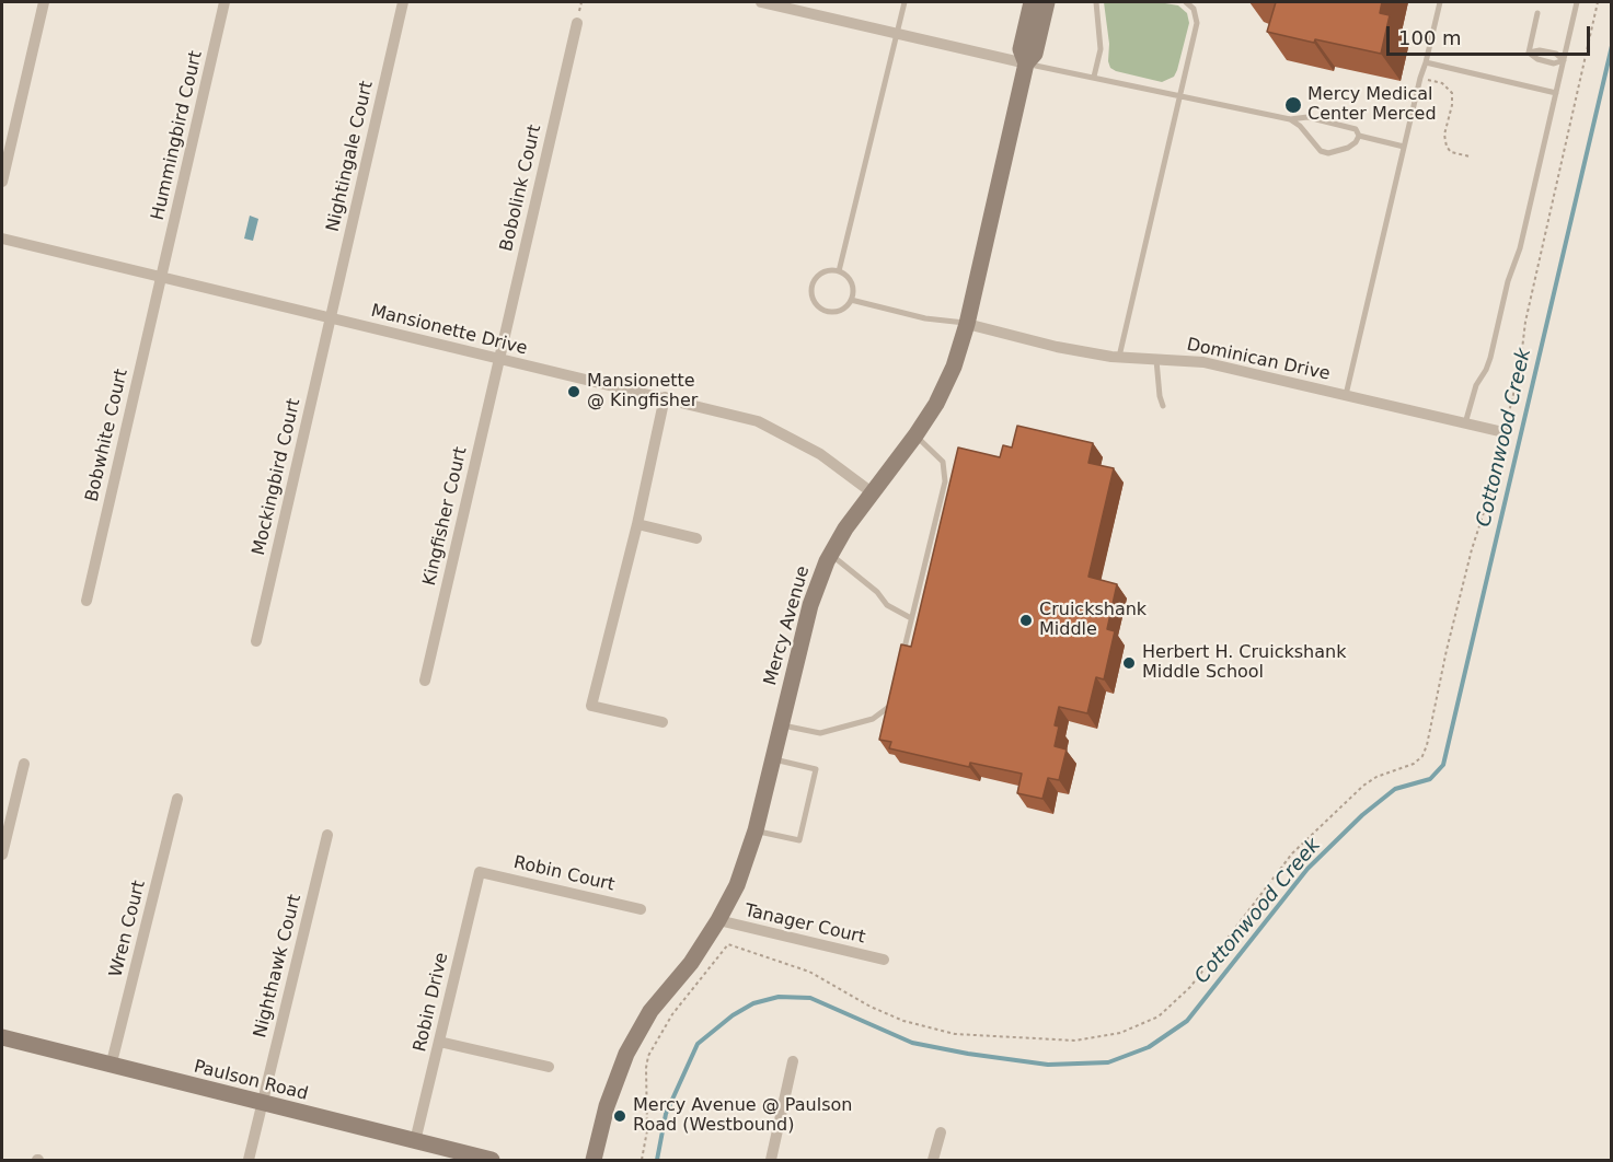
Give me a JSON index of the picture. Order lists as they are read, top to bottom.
{
  "streets": {
    "street": [
      "Hummingbird Court",
      "Nightingale Court",
      "Bobolink Court",
      "Mansionette Drive",
      "Dominican Drive",
      "Bobwhite Court",
      "Mockingbird Court",
      "Kingfisher Court",
      "Mercy Avenue",
      "Robin Court",
      "Tanager Court",
      "Wren Court",
      "Nighthawk Court",
      "Robin Drive",
      "Paulson Road"
    ]
  },
  "crossings": [
    ["Hummingbird Court", "Mansionette Drive"],
    ["Hummingbird Court", "Bobwhite Court"],
    ["Nightingale Court", "Mansionette Drive"],
    ["Nightingale Court", "Mockingbird Court"],
    ["Bobolink Court", "Mansionette Drive"],
    ["Bobolink Court", "Kingfisher Court"],
    ["Mansionette Drive", "Bobwhite Court"],
    ["Mansionette Drive", "Mockingbird Court"],
    ["Mansionette Drive", "Kingfisher Court"],
    ["Mansionette Drive", "Mercy Avenue"],
    ["Dominican Drive", "Mercy Avenue"],
    ["Mercy Avenue", "Tanager Court"],
    ["Robin Court", "Robin Drive"],
    ["Wren Court", "Paulson Road"],
    ["Nighthawk Court", "Paulson Road"],
    ["Robin Drive", "Paulson Road"]
  ],
  "water": ["Cottonwood Creek"],
  "places": [
    "Mercy Medical Center Merced",
    "Mansionette @ Kingfisher",
    "Cruickshank Middle",
    "Herbert H. Cruickshank Middle School",
    "Mercy Avenue @ Paulson Road (Westbound)"
  ],
  "scale_bar": "100 m"
}
